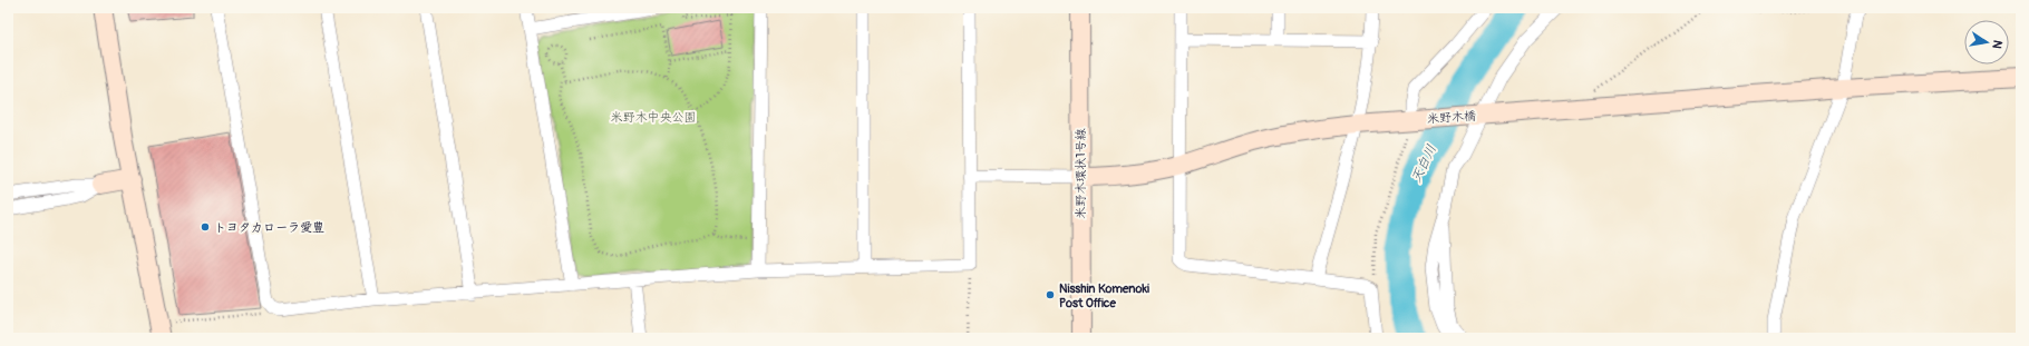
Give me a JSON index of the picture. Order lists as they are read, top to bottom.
{
  "streets": {
    "street": ["米野木橋", "米野木環状1号線"]
  },
  "crossings": [
    ["米野木橋", "米野木環状1号線"]
  ],
  "water": ["天白川"],
  "parks": ["米野木中央公園"],
  "places": ["トヨタカローラ愛豊", "Nisshin Komenoki Post Office"],
  "north": "right"
}
